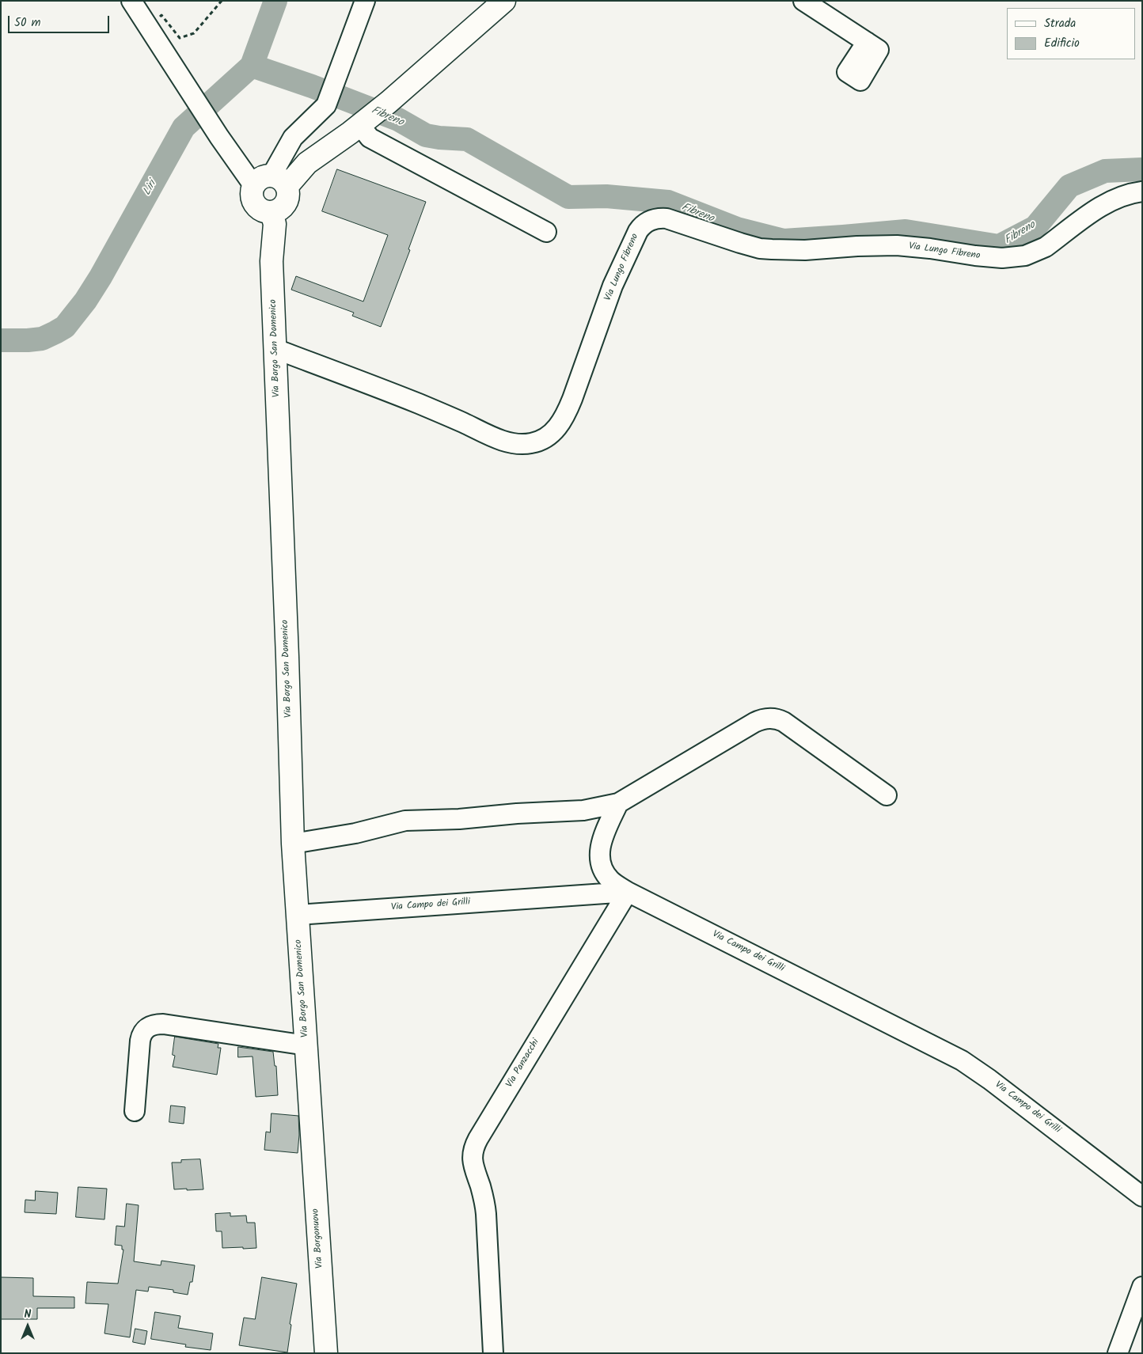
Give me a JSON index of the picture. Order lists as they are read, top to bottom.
{
  "streets": {
    "main road": ["Via Borgo San Domenico", "Via Borgonuovo"],
    "street": ["Via Lungo Fibreno", "Via Campo dei Grilli", "Via Panzacchi"]
  },
  "crossings": [
    ["Via Lungo Fibreno", "Via Borgo San Domenico"],
    ["Via Borgo San Domenico", "Via Campo dei Grilli"],
    ["Via Borgo San Domenico", "Via Borgonuovo"],
    ["Via Campo dei Grilli", "Via Panzacchi"]
  ],
  "water": ["Fibreno", "Liri"],
  "legend": ["Strada", "Edificio"],
  "scale_bar": "50 m",
  "north": "top"
}
